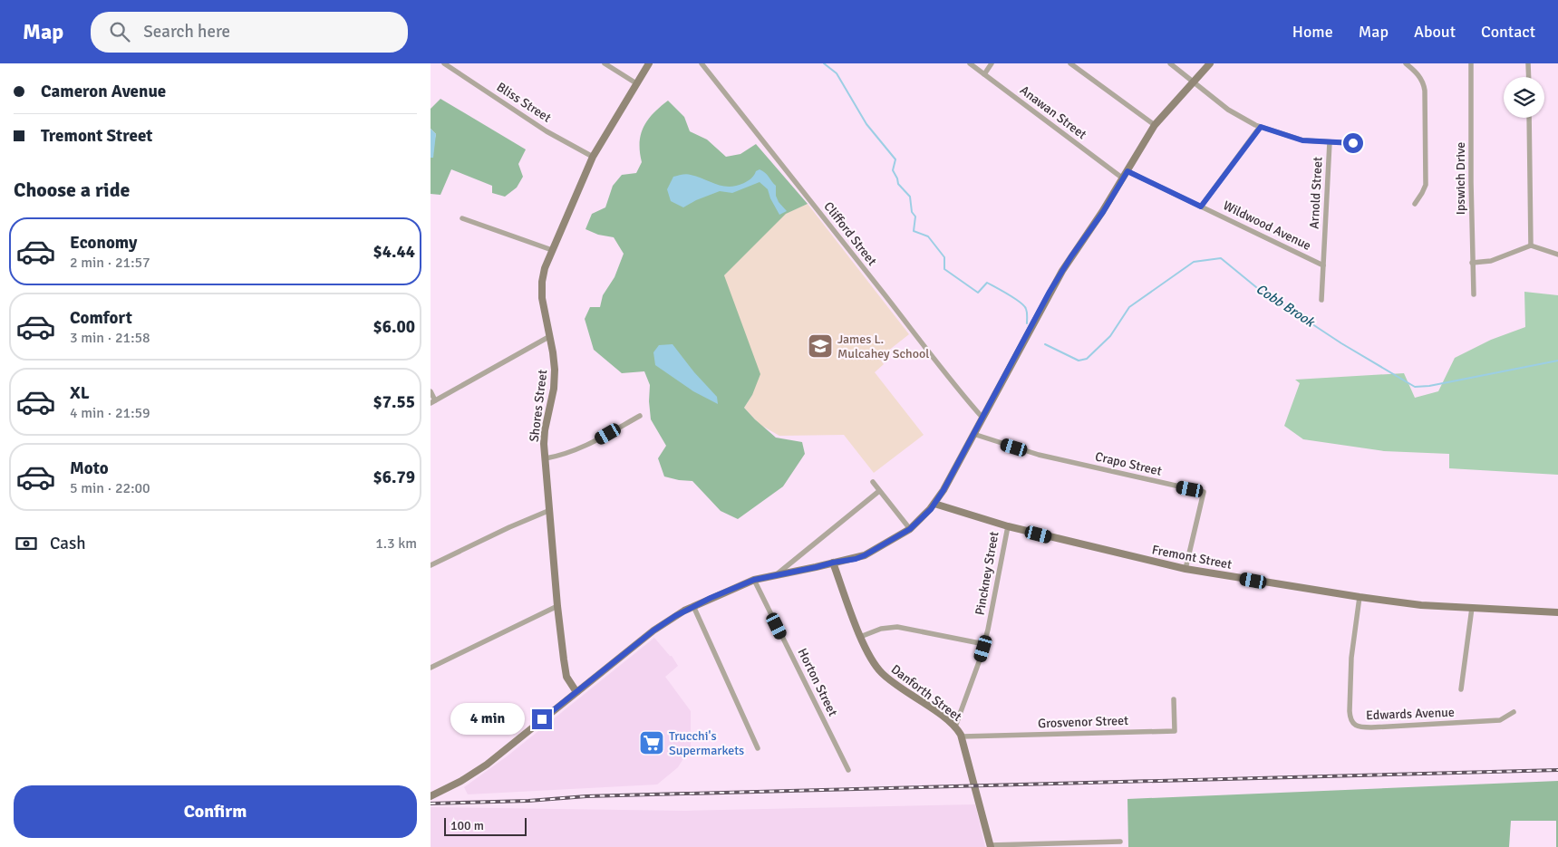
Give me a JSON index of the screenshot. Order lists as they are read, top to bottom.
{
  "streets": {
    "street": [
      "Bliss Street",
      "Anawan Street",
      "Ipswich Drive",
      "Arnold Street",
      "Wildwood Avenue",
      "Clifford Street",
      "Shores Street",
      "Crapo Street",
      "Fremont Street",
      "Pinckney Street",
      "Horton Street",
      "Danforth Street",
      "Edwards Avenue",
      "Grosvenor Street"
    ]
  },
  "crossings": [
    ["Bliss Street", "Shores Street"],
    ["Arnold Street", "Wildwood Avenue"],
    ["Crapo Street", "Fremont Street"],
    ["Fremont Street", "Pinckney Street"],
    ["Fremont Street", "Edwards Avenue"],
    ["Pinckney Street", "Danforth Street"],
    ["Danforth Street", "Grosvenor Street"]
  ],
  "water": ["Cobb Brook"],
  "places": {
    "school or university": ["James L. Mulcahey School"],
    "supermarket": ["Trucchi's Supermarkets"]
  },
  "scale_bar": "100 m",
  "page": {
    "header": "Map",
    "search": "Search here",
    "nav": [
      "Home",
      "Map",
      "About",
      "Contact"
    ],
    "banner": ["Cameron Avenue", "Tremont Street"],
    "heading": "Choose a ride",
    "list": [
      {
        "name": "Economy",
        "note": "2 min · 21:57",
        "value": "$4.44"
      },
      {
        "name": "Comfort",
        "note": "3 min · 21:58",
        "value": "$6.00"
      },
      {
        "name": "XL",
        "note": "4 min · 21:59",
        "value": "$7.55"
      },
      {
        "name": "Moto",
        "note": "5 min · 22:00",
        "value": "$6.79"
      }
    ],
    "pay": ["Cash", "1.3 km"],
    "bubble": "4 min",
    "buttons": "Confirm",
    "scale": "100 m"
  }
}
